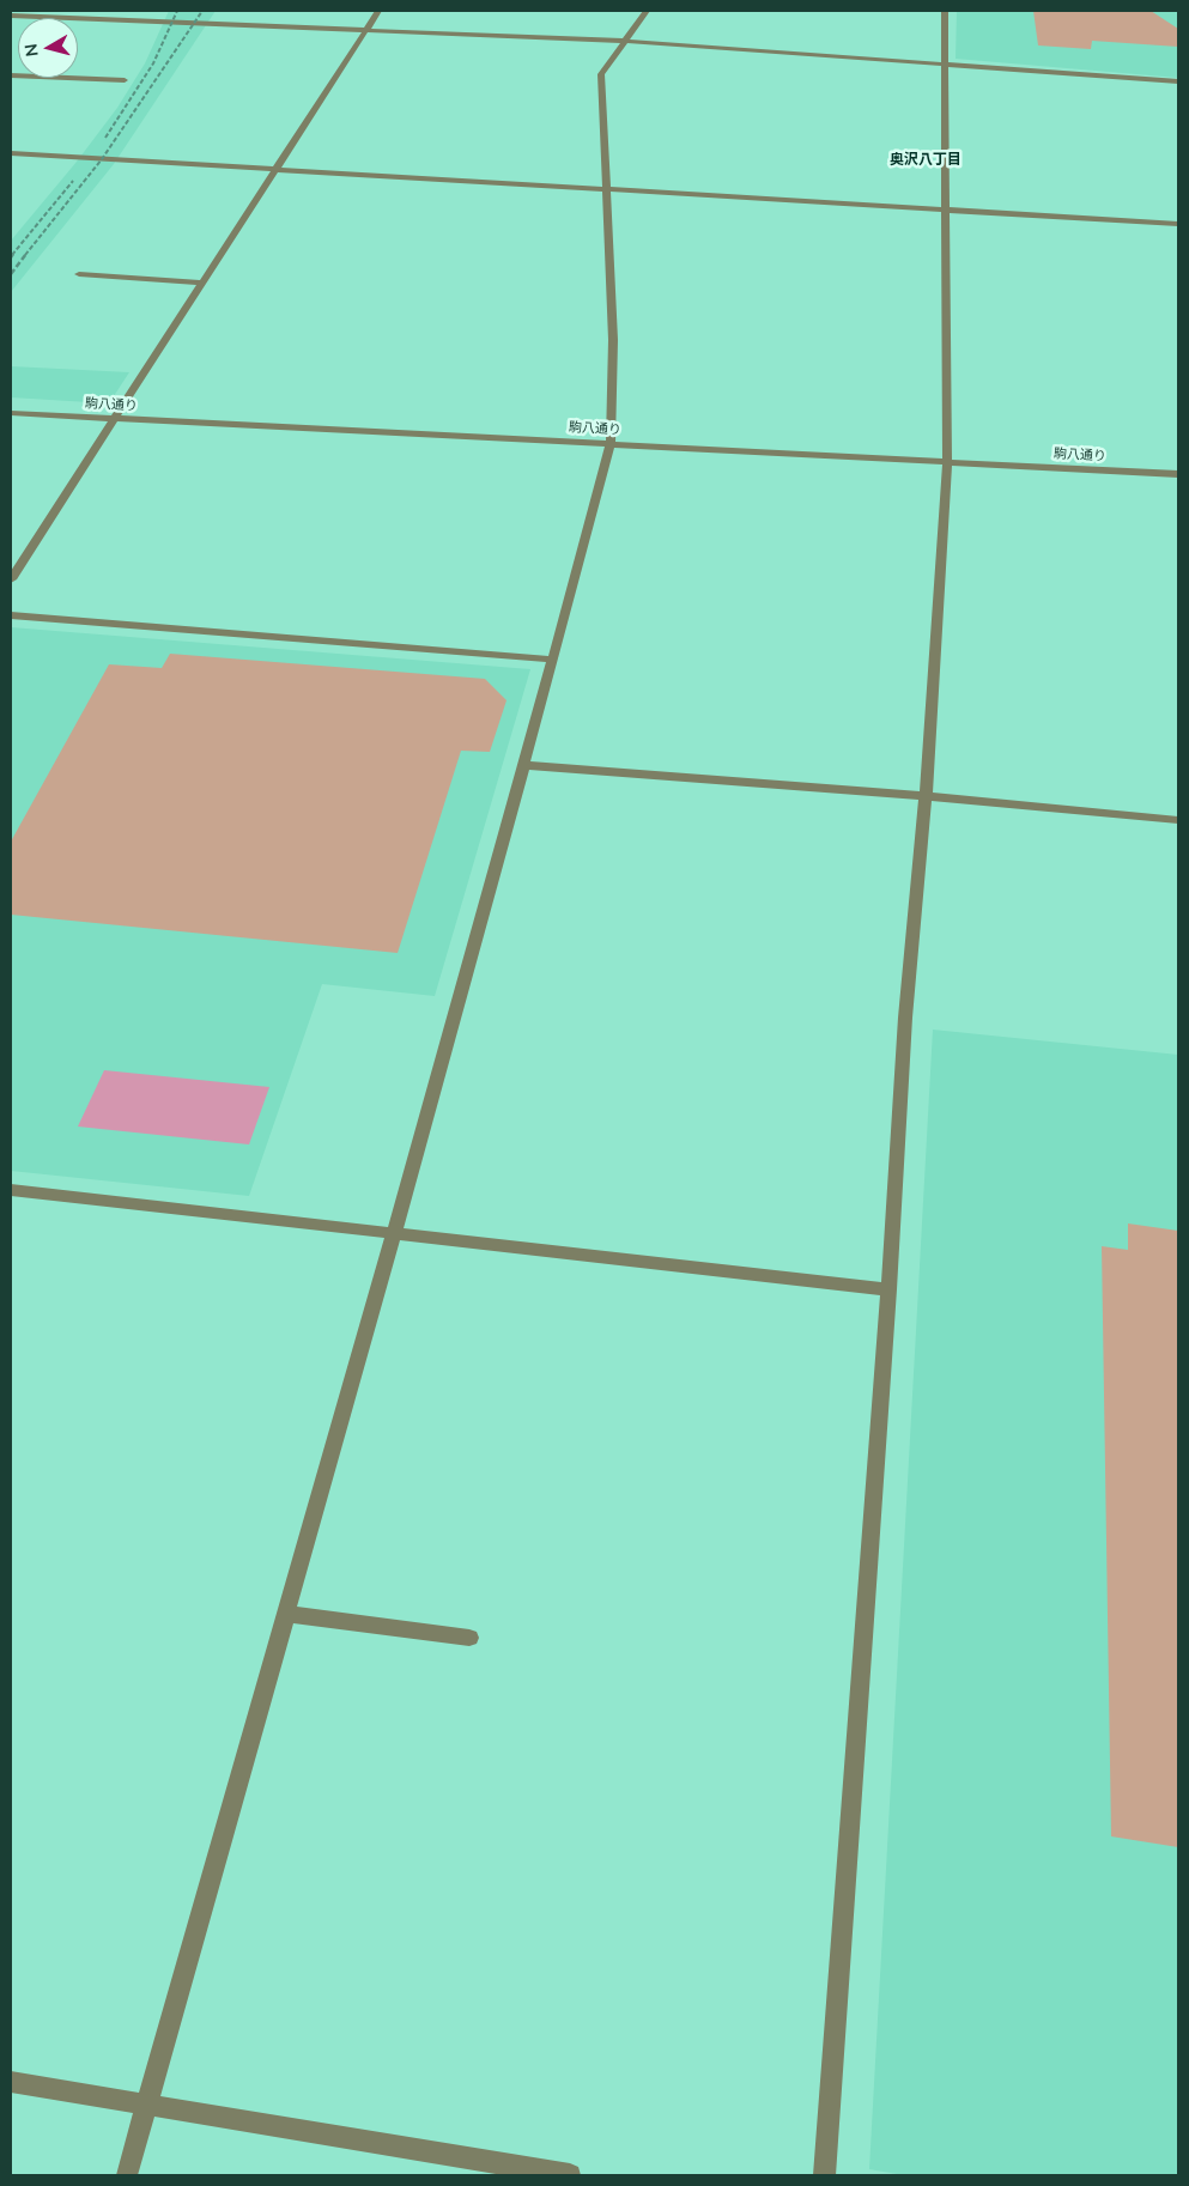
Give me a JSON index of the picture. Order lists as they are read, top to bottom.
{
  "streets": {
    "street": ["駒八通り"]
  },
  "districts": ["奥沢八丁目"],
  "north": "left"
}
